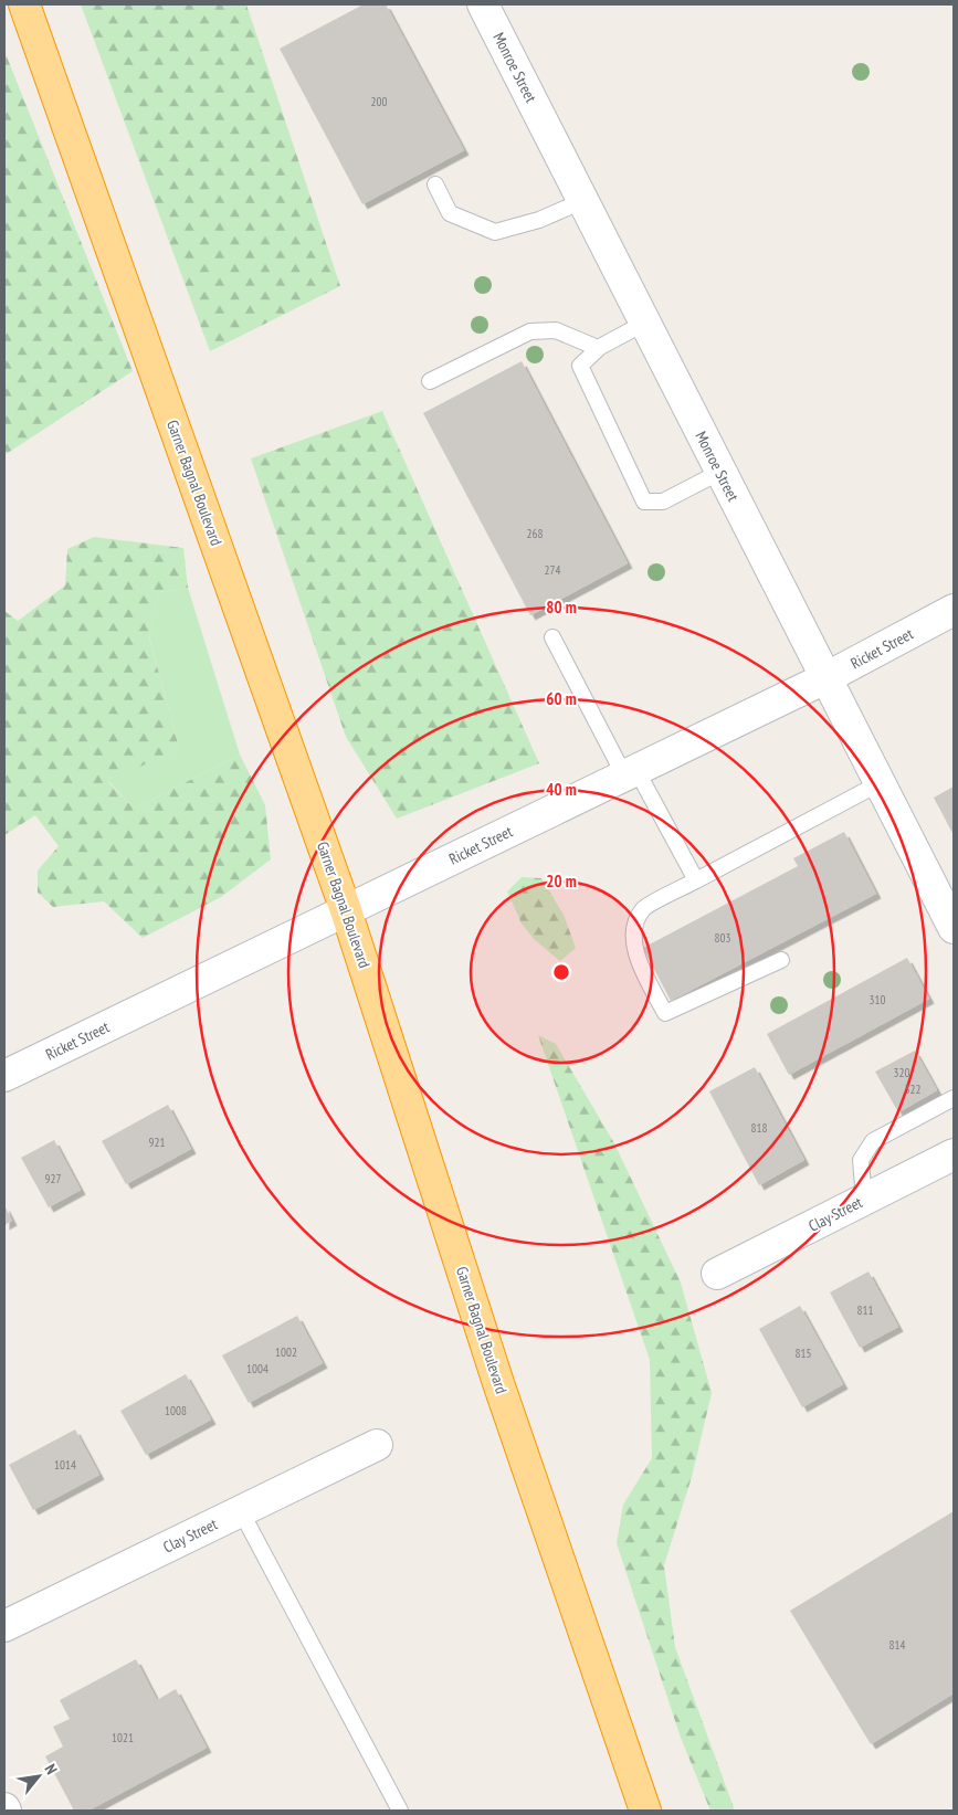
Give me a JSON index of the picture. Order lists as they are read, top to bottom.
{
  "streets": {
    "highway": ["Garner Bagnal Boulevard"],
    "street": ["Monroe Street", "Ricket Street", "Clay Street"]
  },
  "crossings": [
    ["Monroe Street", "Ricket Street"],
    ["Garner Bagnal Boulevard", "Ricket Street"]
  ],
  "house_numbers": [
    "200",
    "268",
    "274",
    "803",
    "310",
    "320",
    "322",
    "818",
    "921",
    "927",
    "811",
    "1002",
    "815",
    "1004",
    "1008",
    "1014",
    "814",
    "1021"
  ],
  "north": "top right",
  "rings": [
    "80 m",
    "60 m",
    "40 m",
    "20 m"
  ]
}
